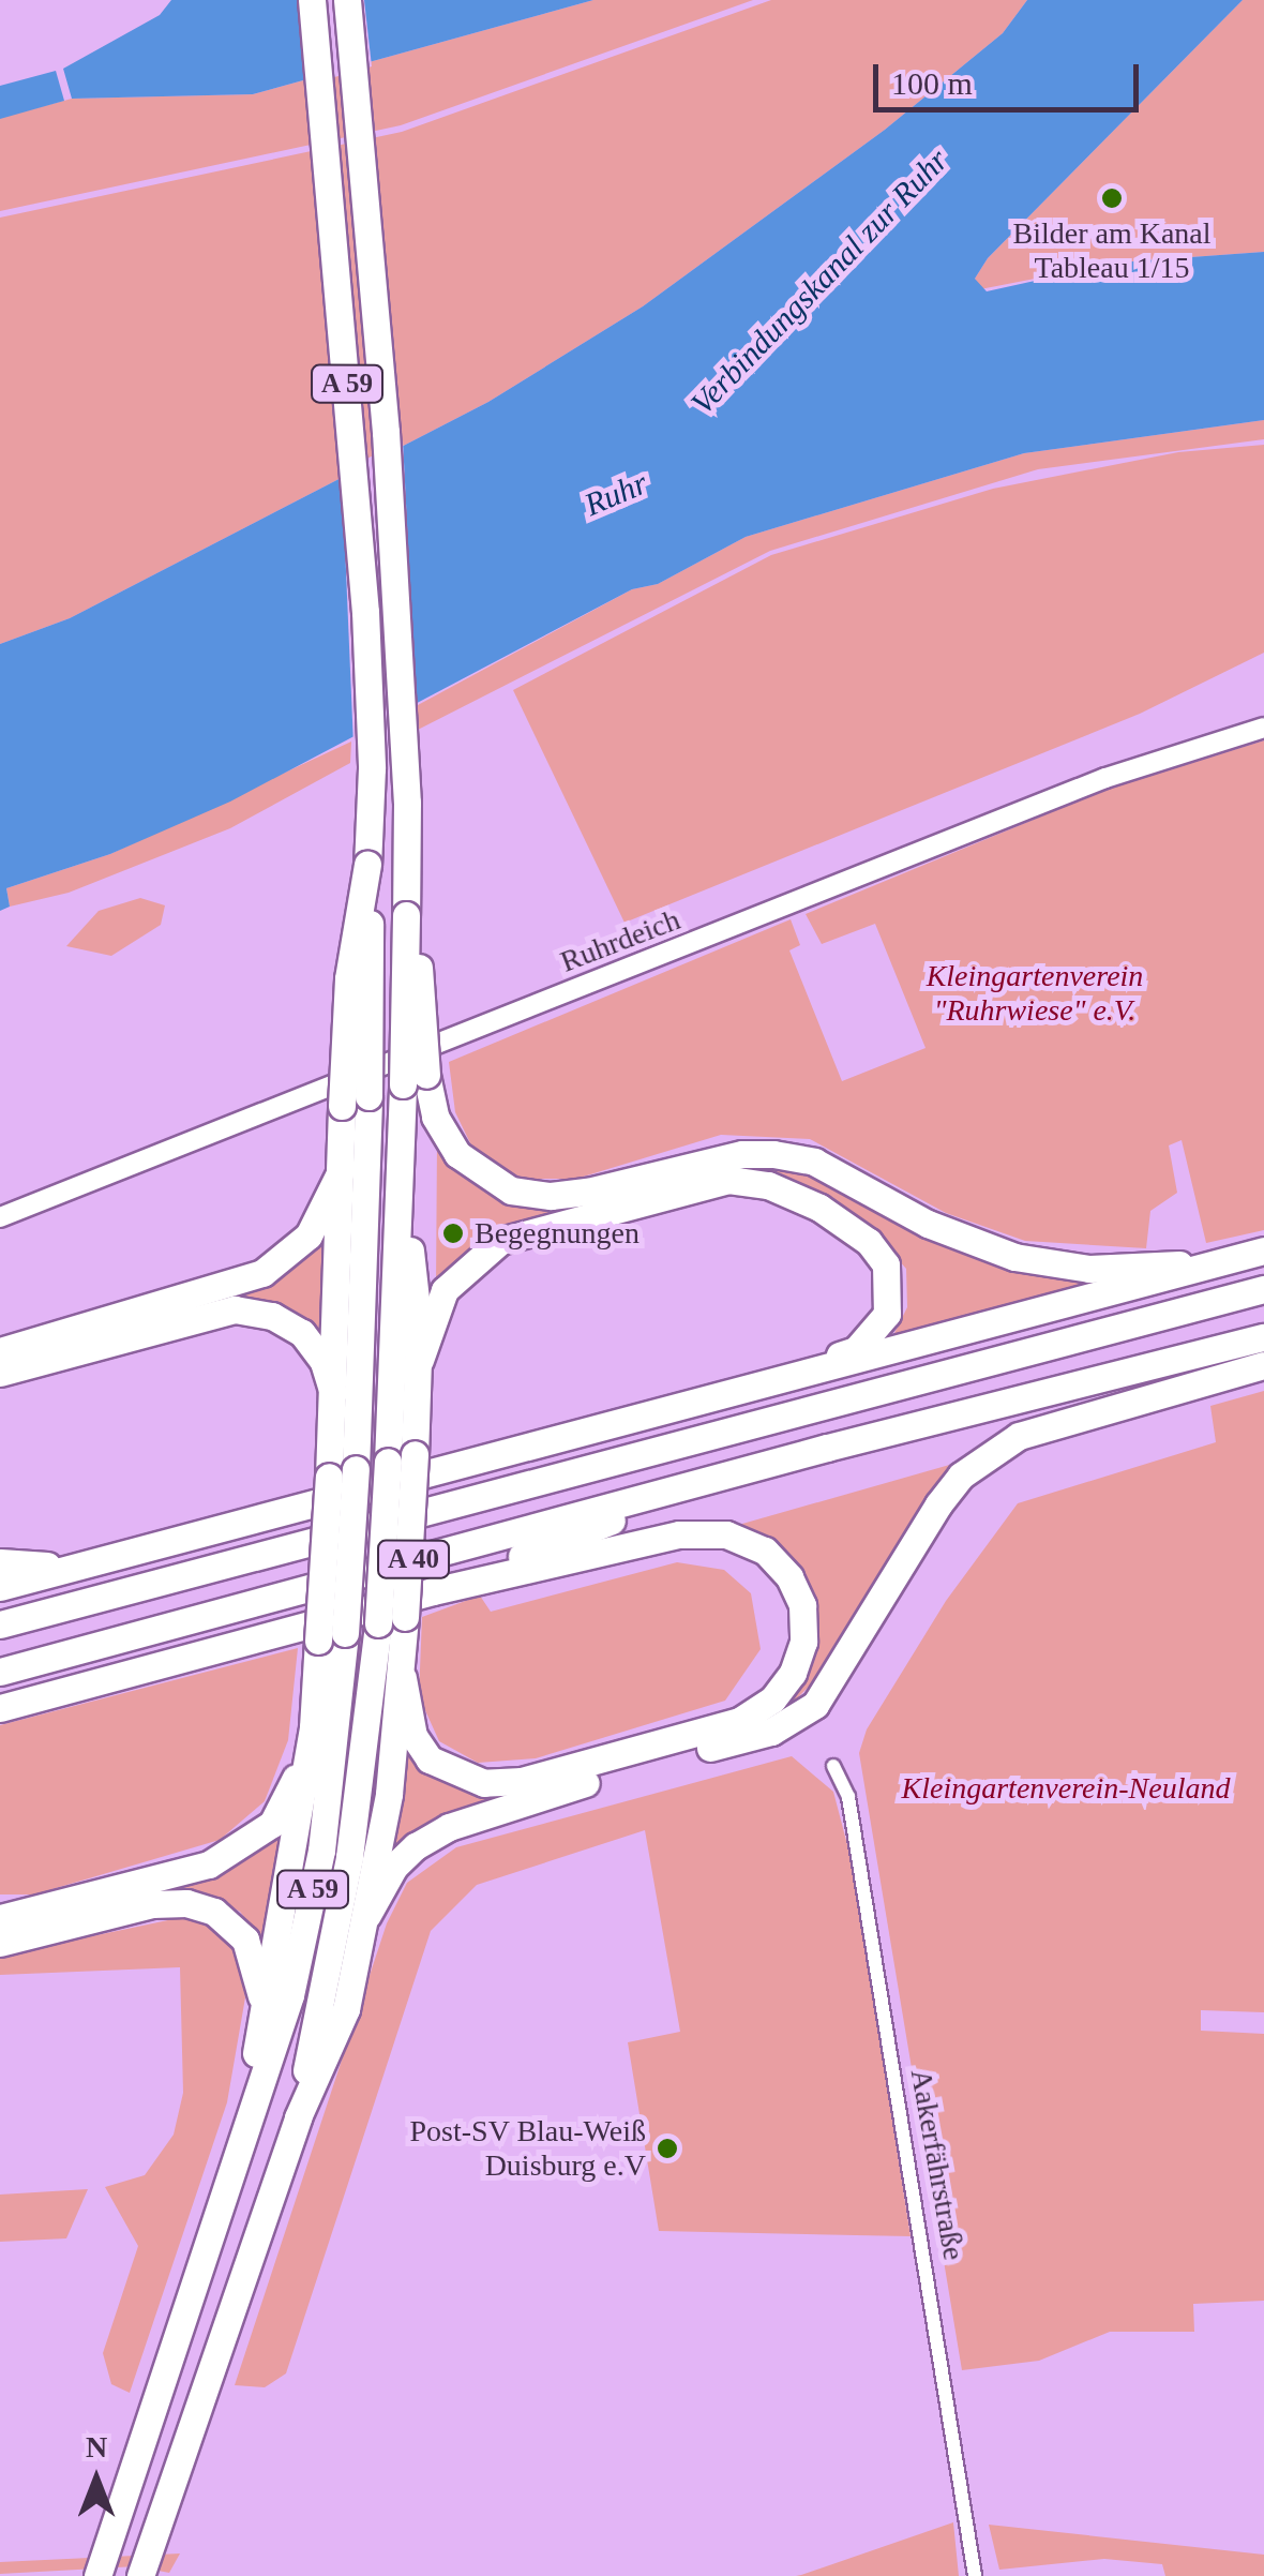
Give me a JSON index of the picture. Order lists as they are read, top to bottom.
{
  "streets": {
    "highway": ["A 59", "A 40"],
    "main road": ["Ruhrdeich"],
    "street": ["Aakerfährstraße"]
  },
  "water": ["Verbindungskanal zur Ruhr", "Ruhr"],
  "parks": ["Kleingartenverein \"Ruhrwiese\" e.V.", "Kleingartenverein-Neuland"],
  "places": ["Bilder am Kanal Tableau 1/15", "Begegnungen", "Post-SV Blau-Weiß Duisburg e.V"],
  "scale_bar": "100 m",
  "north": "top"
}
